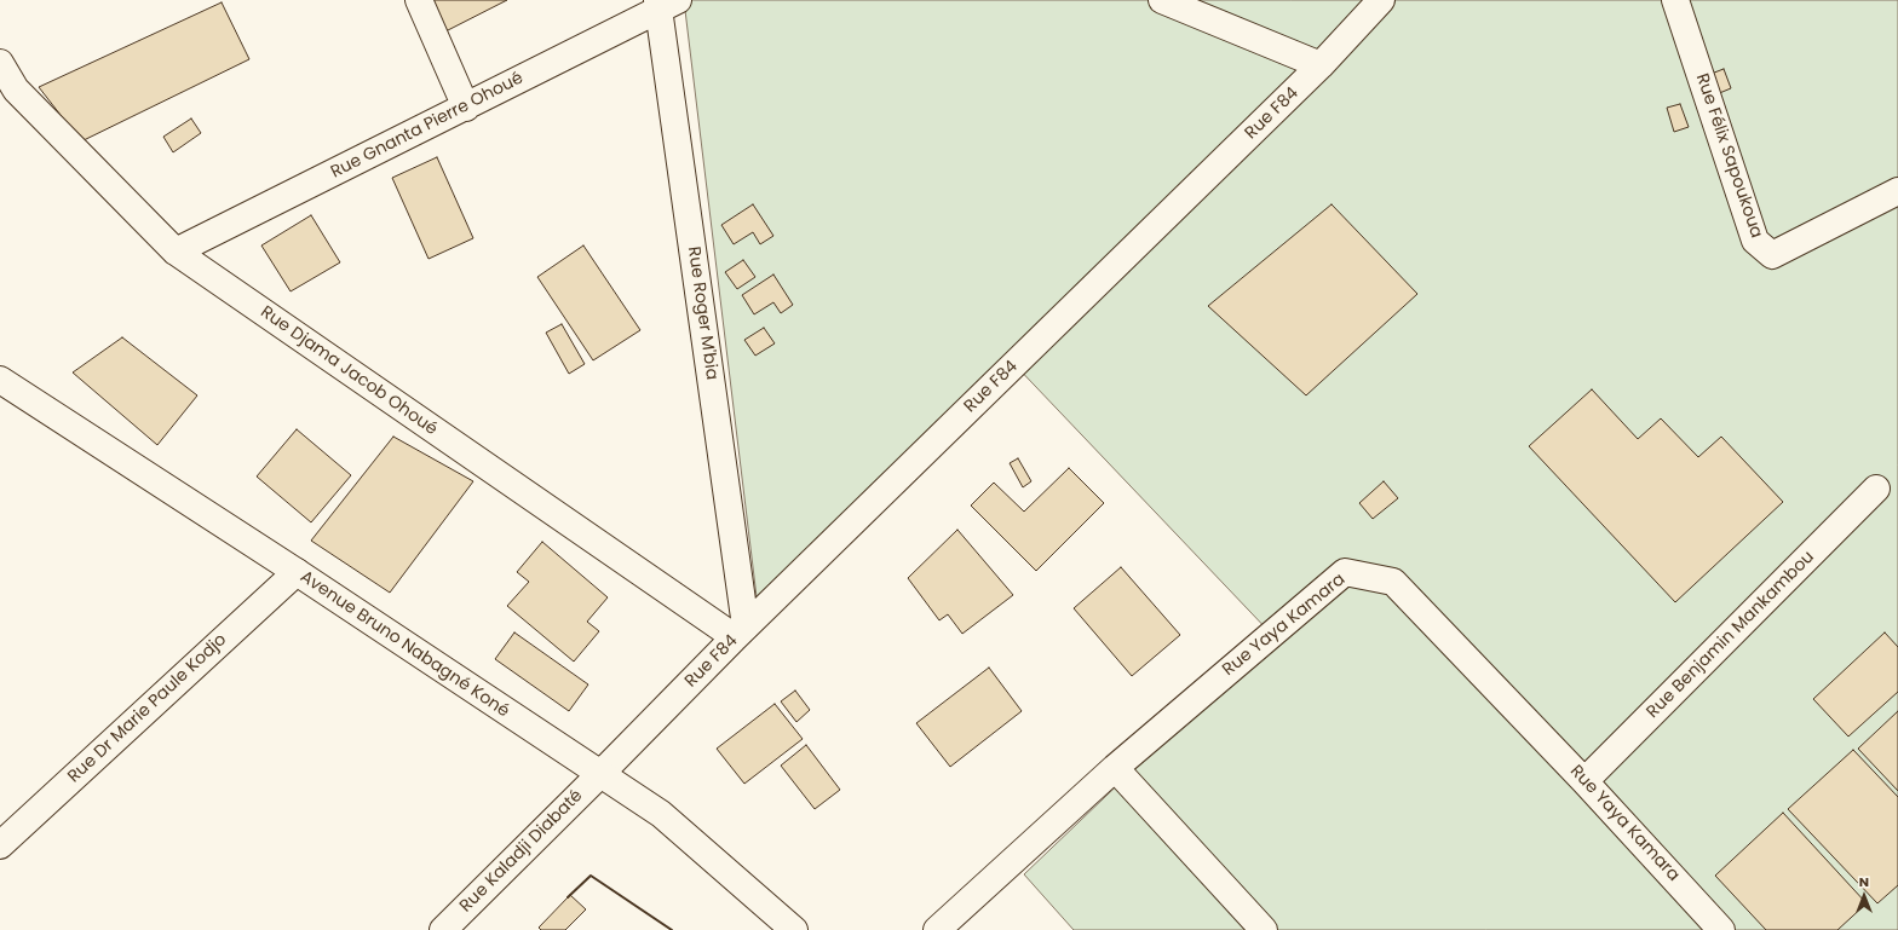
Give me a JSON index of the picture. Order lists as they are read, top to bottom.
{
  "streets": {
    "street": [
      "Rue F84",
      "Rue Gnanta Pierre Ohoué",
      "Rue Félix Sapoukoua",
      "Rue Roger M'bia",
      "Rue Djama Jacob Ohoué",
      "Rue Yaya Kamara",
      "Rue Benjamin Mankambou",
      "Avenue Bruno Nabagné Koné",
      "Rue Dr Marie Paule Kodjo",
      "Rue Kaladji Diabaté"
    ]
  },
  "crossings": [
    ["Rue F84", "Rue Roger M'bia"],
    ["Rue F84", "Rue Djama Jacob Ohoué"],
    ["Rue F84", "Avenue Bruno Nabagné Koné"],
    ["Rue F84", "Rue Kaladji Diabaté"],
    ["Rue Gnanta Pierre Ohoué", "Rue Roger M'bia"],
    ["Rue Gnanta Pierre Ohoué", "Rue Djama Jacob Ohoué"],
    ["Rue Roger M'bia", "Rue Djama Jacob Ohoué"],
    ["Rue Yaya Kamara", "Rue Benjamin Mankambou"],
    ["Avenue Bruno Nabagné Koné", "Rue Dr Marie Paule Kodjo"],
    ["Avenue Bruno Nabagné Koné", "Rue Kaladji Diabaté"]
  ],
  "north": "top"
}
